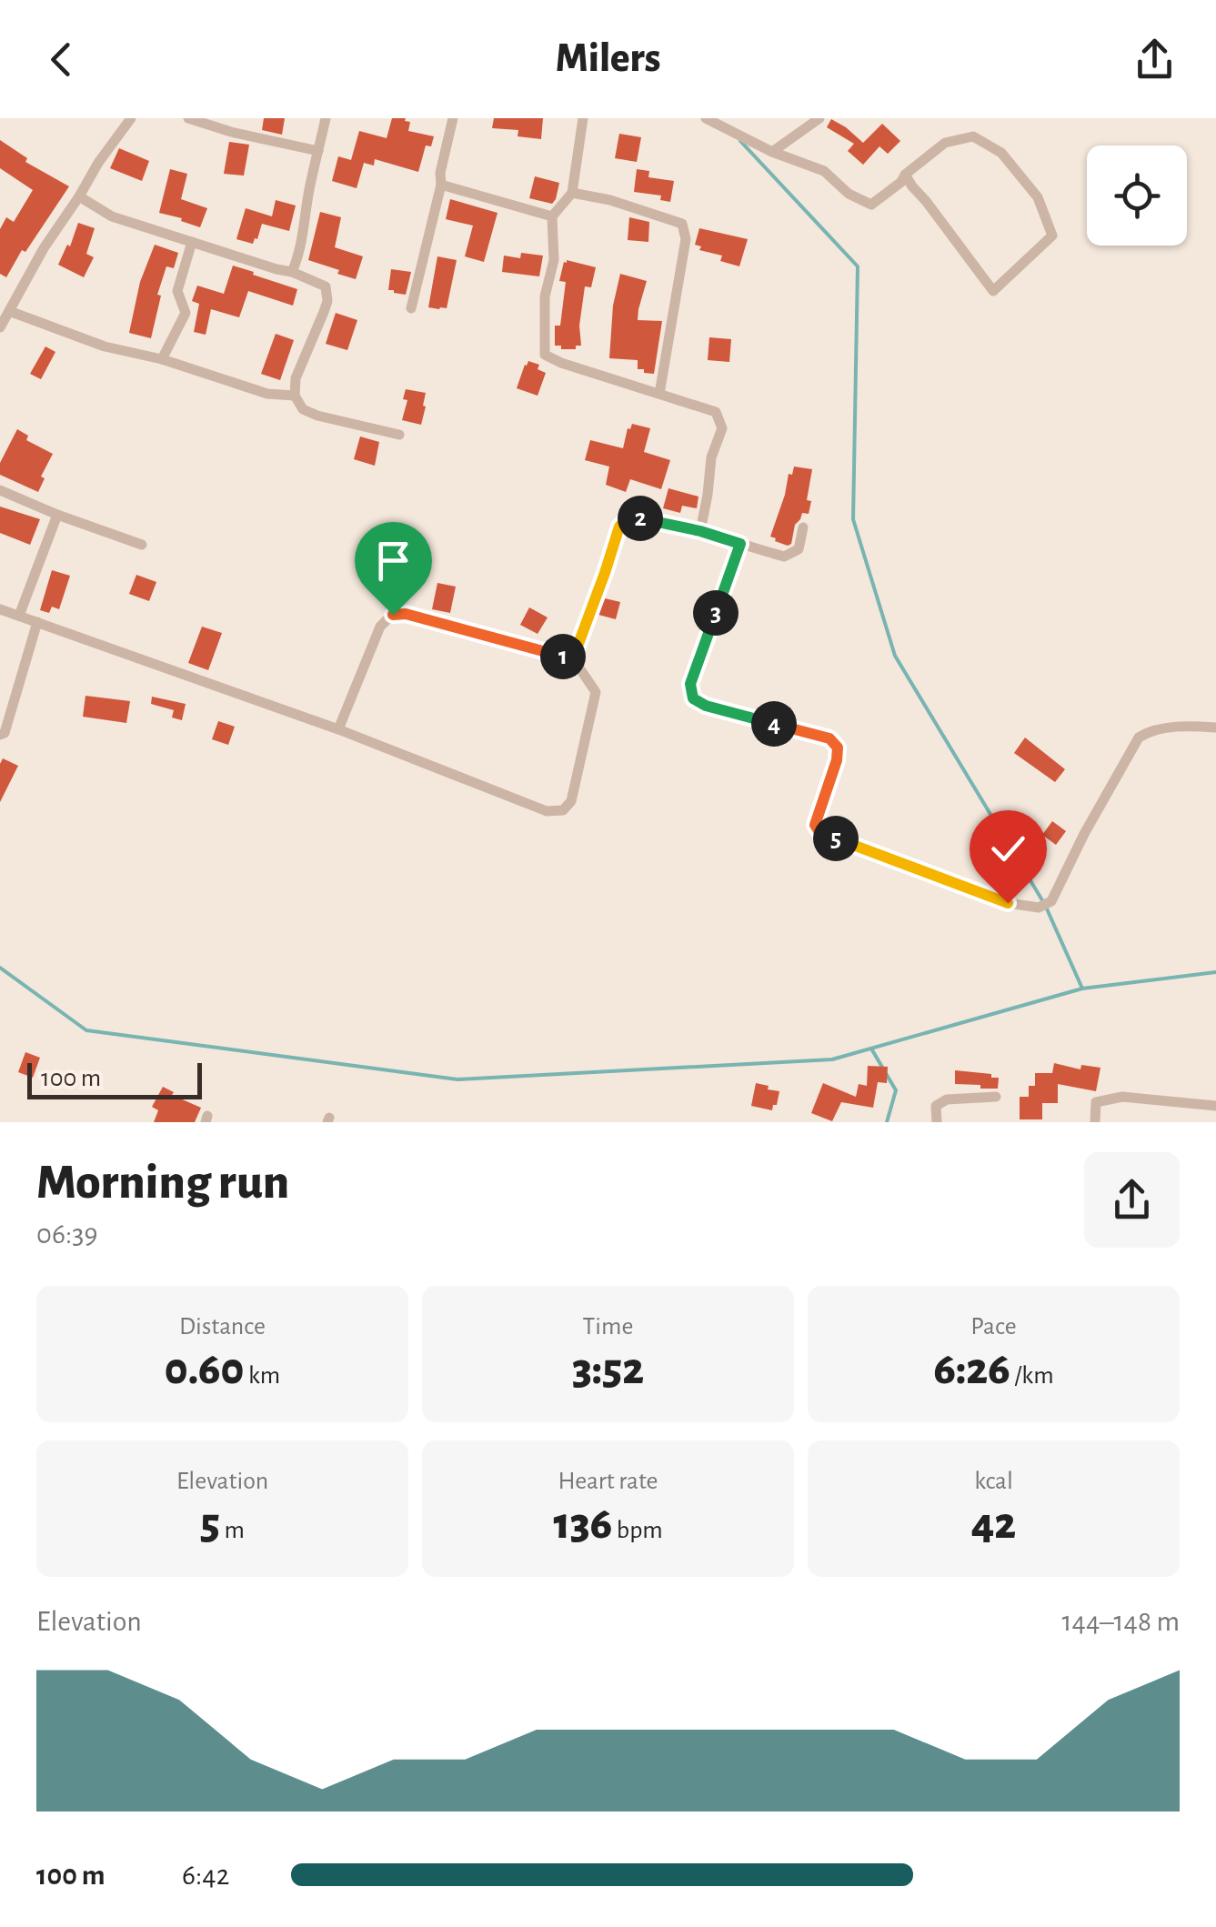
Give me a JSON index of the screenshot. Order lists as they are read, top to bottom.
{
  "scale_bar": "100 m",
  "page": {
    "header": "Milers",
    "pins": [
      "2",
      "3",
      "1",
      "4",
      "5"
    ],
    "scale": "100 m",
    "heading": ["Morning run", "06:39"],
    "stats": [
      ["Distance", "0.60 km"],
      ["Time", "3:52"],
      ["Pace", "6:26 /km"],
      ["Elevation", "5 m"],
      ["Heart rate", "136 bpm"],
      ["kcal", "42"]
    ],
    "chart": ["Elevation", "144–148 m"],
    "list": [
      {
        "name": "100 m",
        "note": "6:42"
      }
    ]
  }
}
